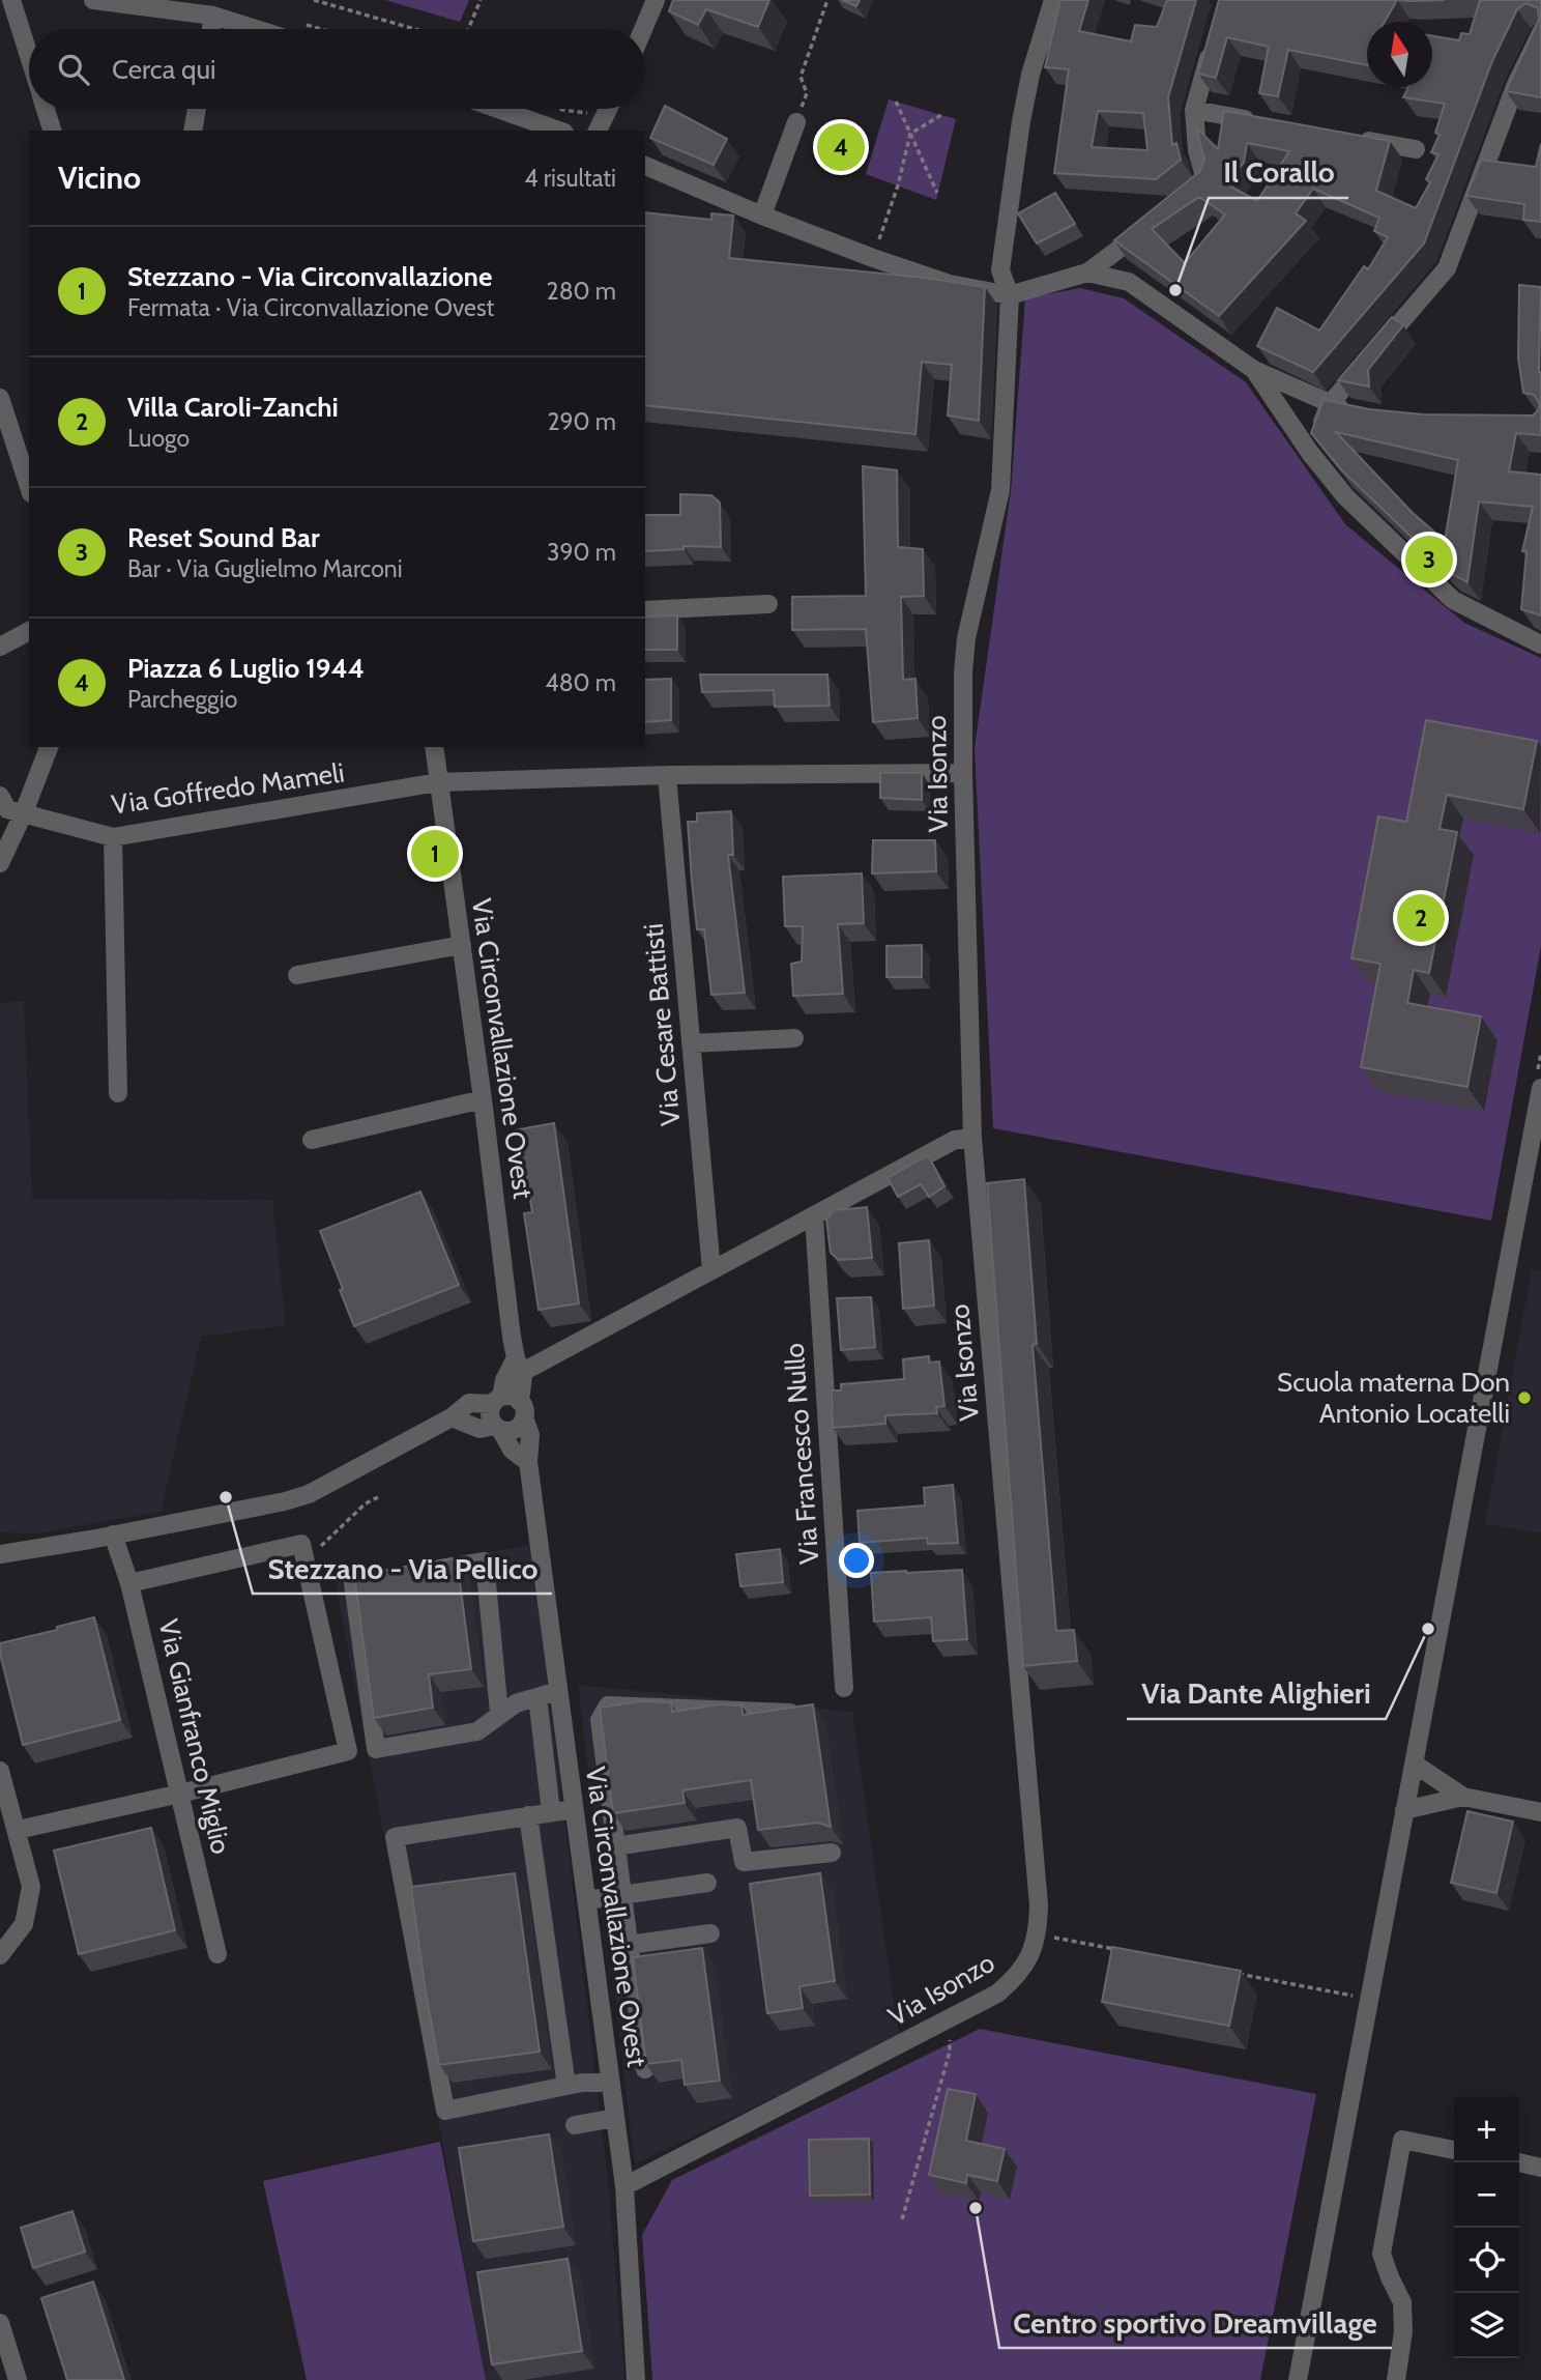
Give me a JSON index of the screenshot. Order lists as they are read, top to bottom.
{
  "streets": {
    "street": [
      "Via Isonzo",
      "Via Goffredo Mameli",
      "Via Cesare Battisti",
      "Via Circonvallazione Ovest",
      "Via Francesco Nullo",
      "Via Gianfranco Miglio"
    ]
  },
  "crossings": [
    ["Via Isonzo", "Via Goffredo Mameli"],
    ["Via Isonzo", "Via Circonvallazione Ovest"],
    ["Via Goffredo Mameli", "Via Cesare Battisti"],
    ["Via Goffredo Mameli", "Via Circonvallazione Ovest"]
  ],
  "places": [
    "Il Corallo",
    "Scuola materna Don Antonio Locatelli",
    "Stezzano - Via Pellico",
    "Via Dante Alighieri",
    "Centro sportivo Dreamvillage"
  ],
  "north": "top",
  "page": {
    "search": "Cerca qui",
    "pins": [
      "4",
      "3",
      "1",
      "2"
    ],
    "heading": ["Vicino", "4 risultati"],
    "list": [
      {
        "mark": "1",
        "name": "Stezzano - Via Circonvallazione",
        "note": "Fermata · Via Circonvallazione Ovest",
        "value": "280 m"
      },
      {
        "mark": "2",
        "name": "Villa Caroli-Zanchi",
        "note": "Luogo",
        "value": "290 m"
      },
      {
        "mark": "3",
        "name": "Reset Sound Bar",
        "note": "Bar · Via Guglielmo Marconi",
        "value": "390 m"
      },
      {
        "mark": "4",
        "name": "Piazza 6 Luglio 1944",
        "note": "Parcheggio",
        "value": "480 m"
      }
    ],
    "map_buttons": ["+", "−"]
  }
}
